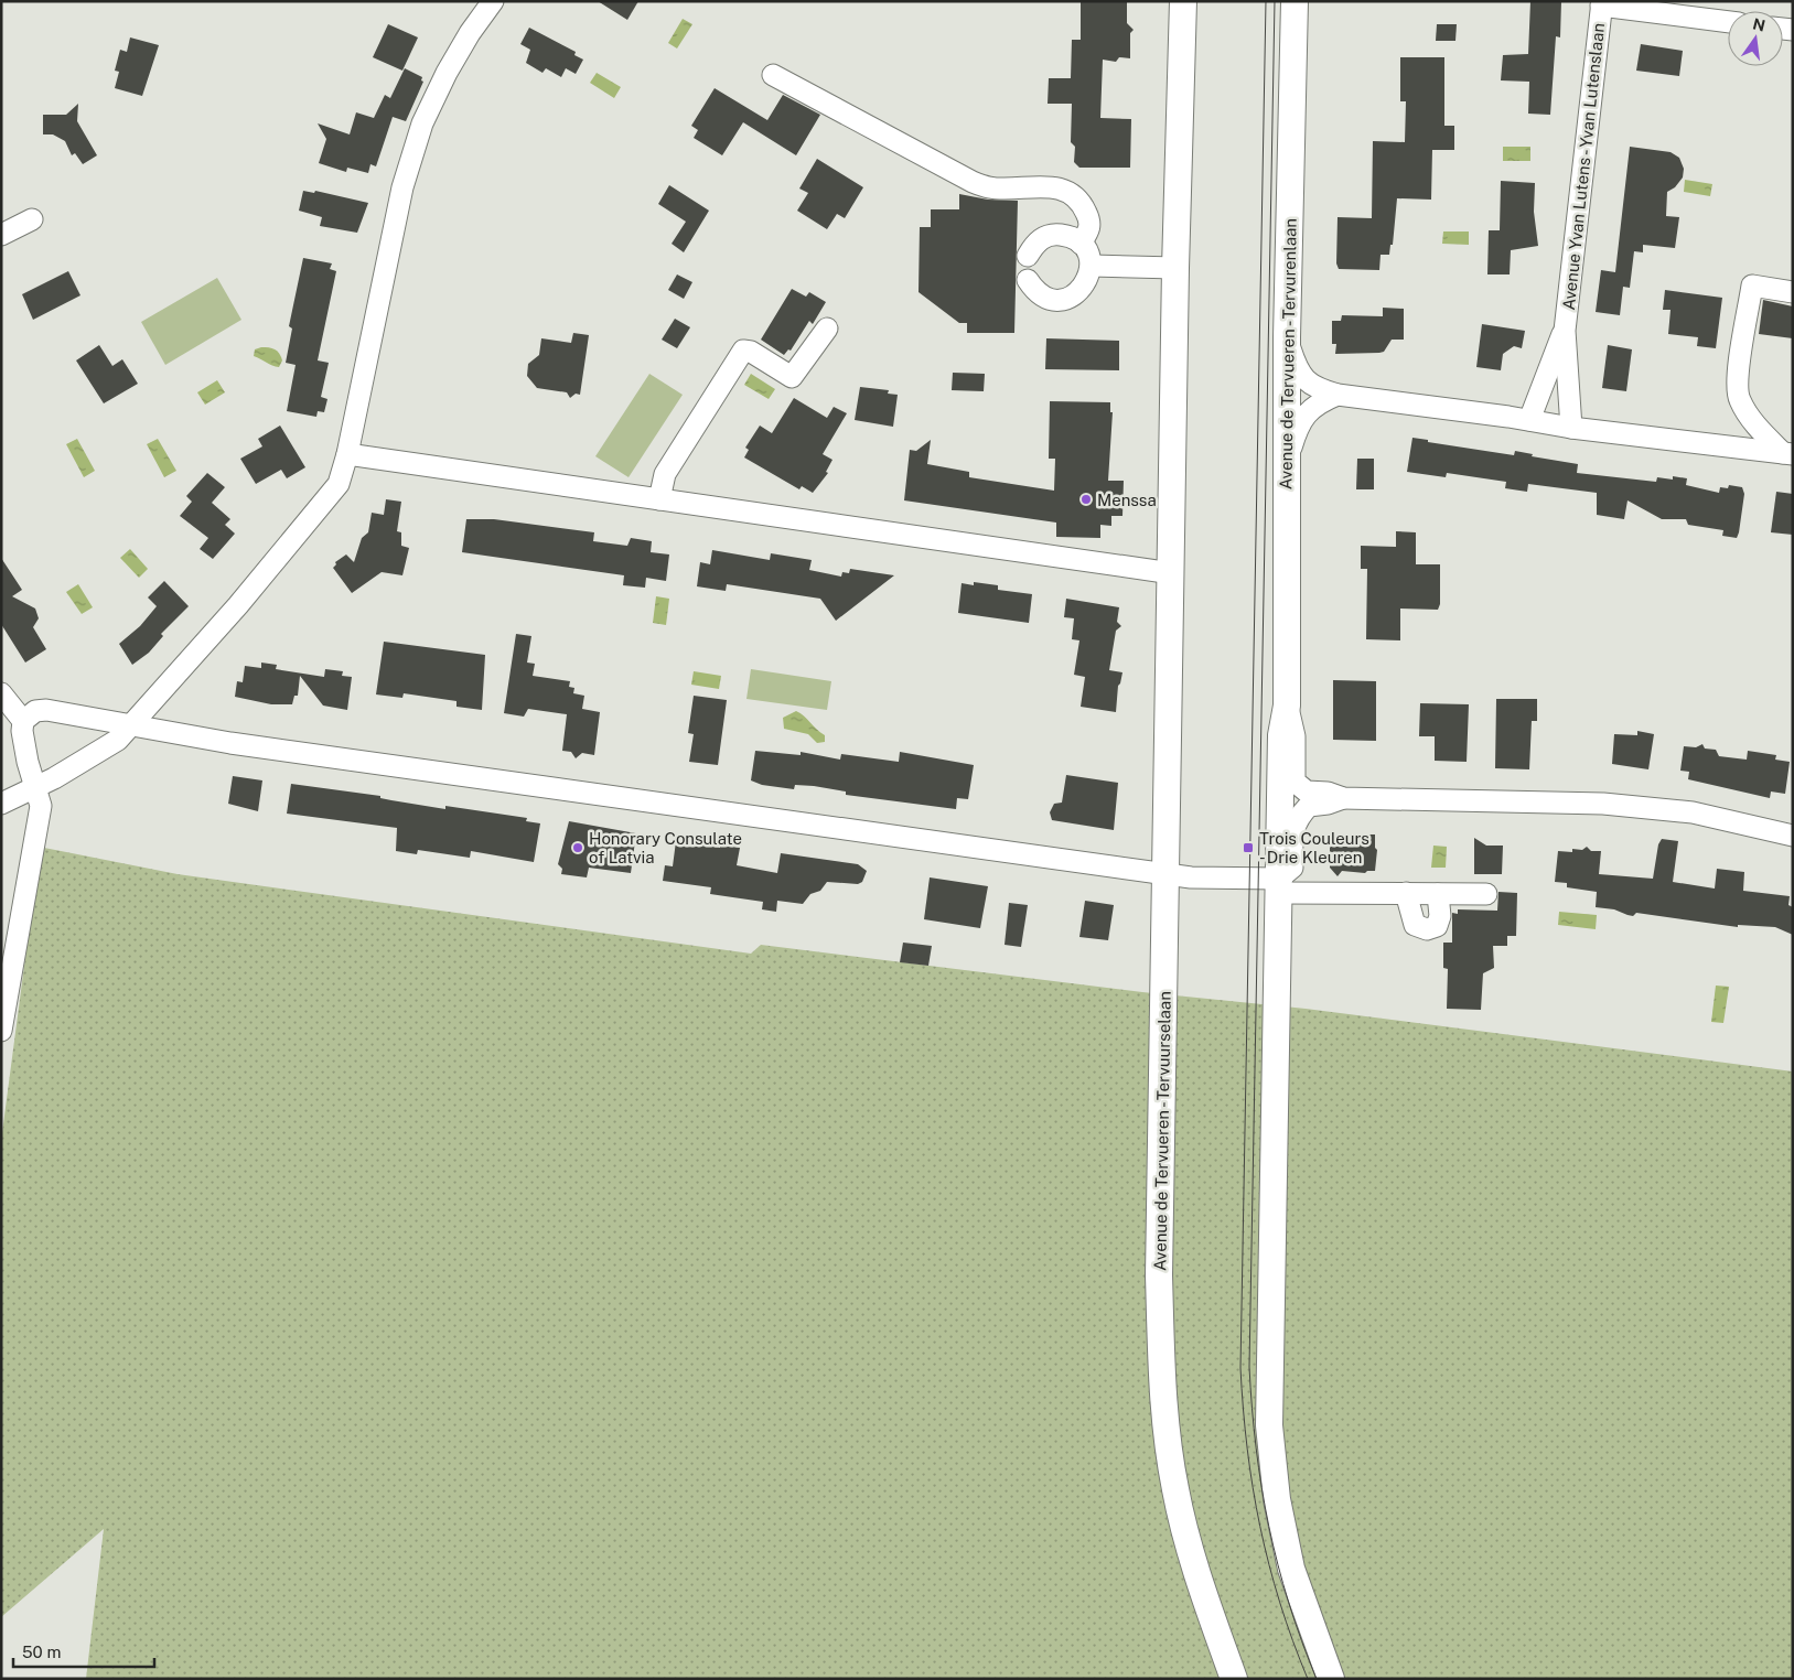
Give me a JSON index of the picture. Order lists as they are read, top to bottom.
{
  "streets": {
    "main road": ["Avenue de Tervueren - Tervurenlaan", "Avenue de Tervueren - Tervuurselaan"],
    "street": ["Avenue Yvan Lutens - Yvan Lutenslaan"]
  },
  "places": {
    "other": ["Menssa", "Honorary Consulate of Latvia"],
    "transit": ["Trois Couleurs - Drie Kleuren"]
  },
  "scale_bar": "50 m",
  "north": "top"
}
